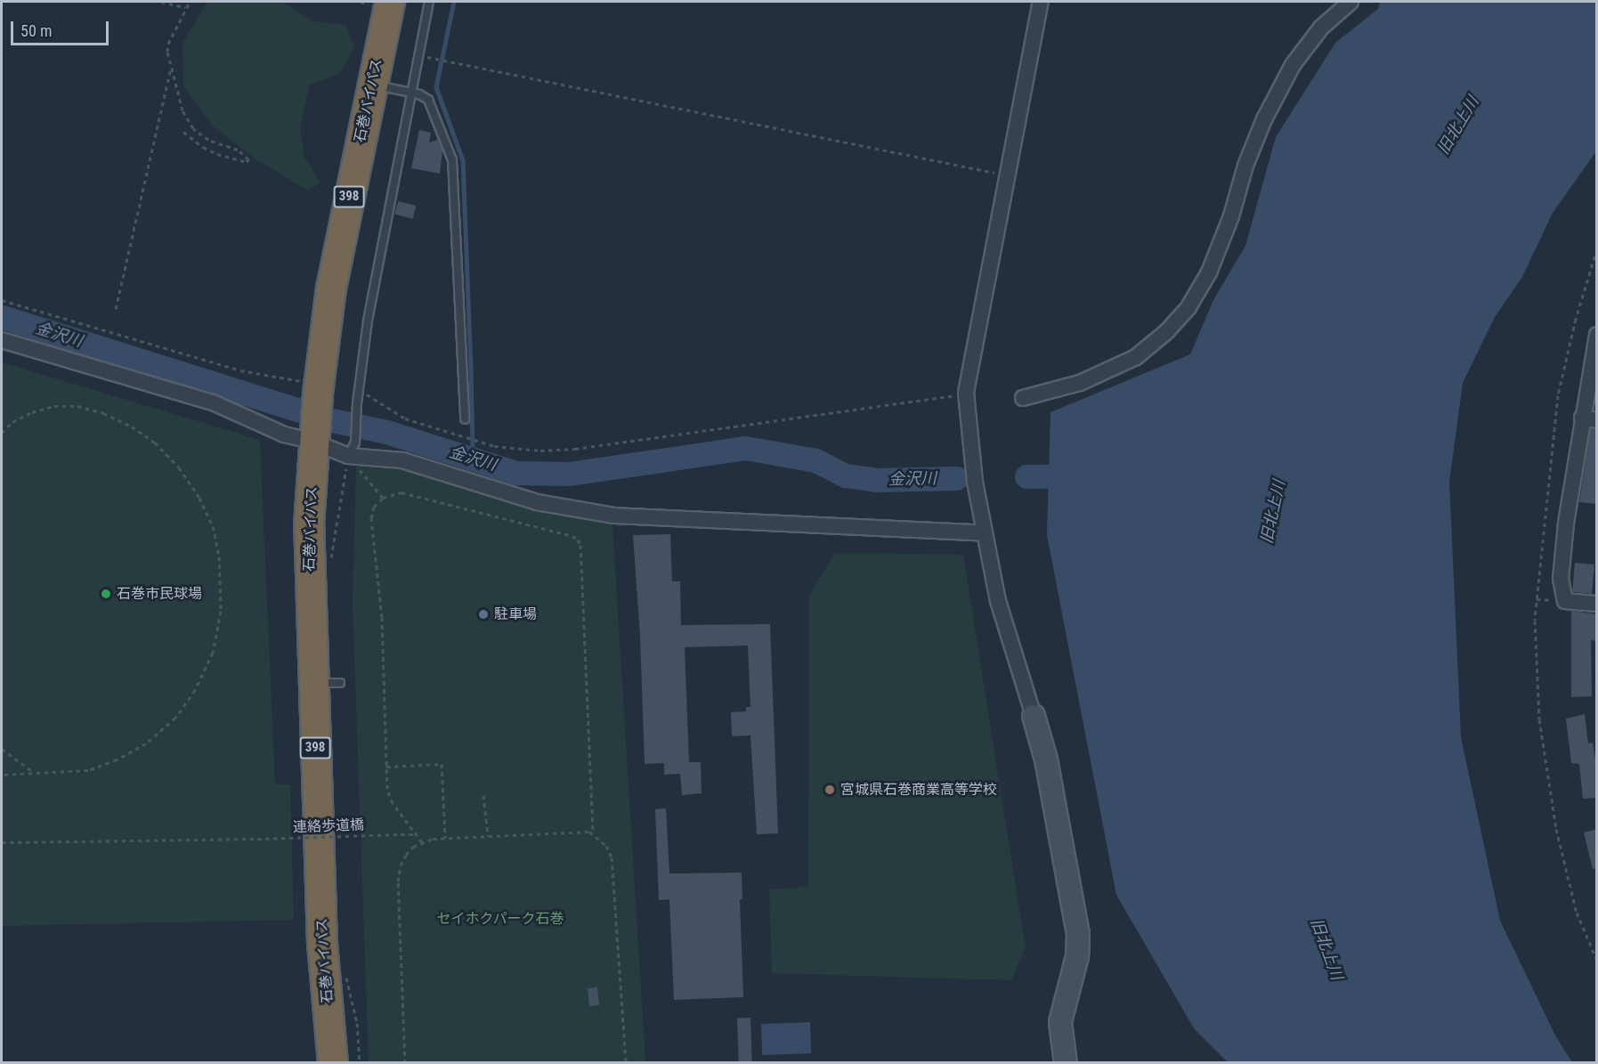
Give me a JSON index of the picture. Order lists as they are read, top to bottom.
{
  "streets": {
    "highway": ["石巻バイパス", "398"],
    "path": ["連絡歩道橋"]
  },
  "water": ["旧北上川", "金沢川"],
  "parks": ["セイホクパーク石巻"],
  "places": ["石巻市民球場", "駐車場", "宮城県石巻商業高等学校"],
  "scale_bar": "50 m"
}
